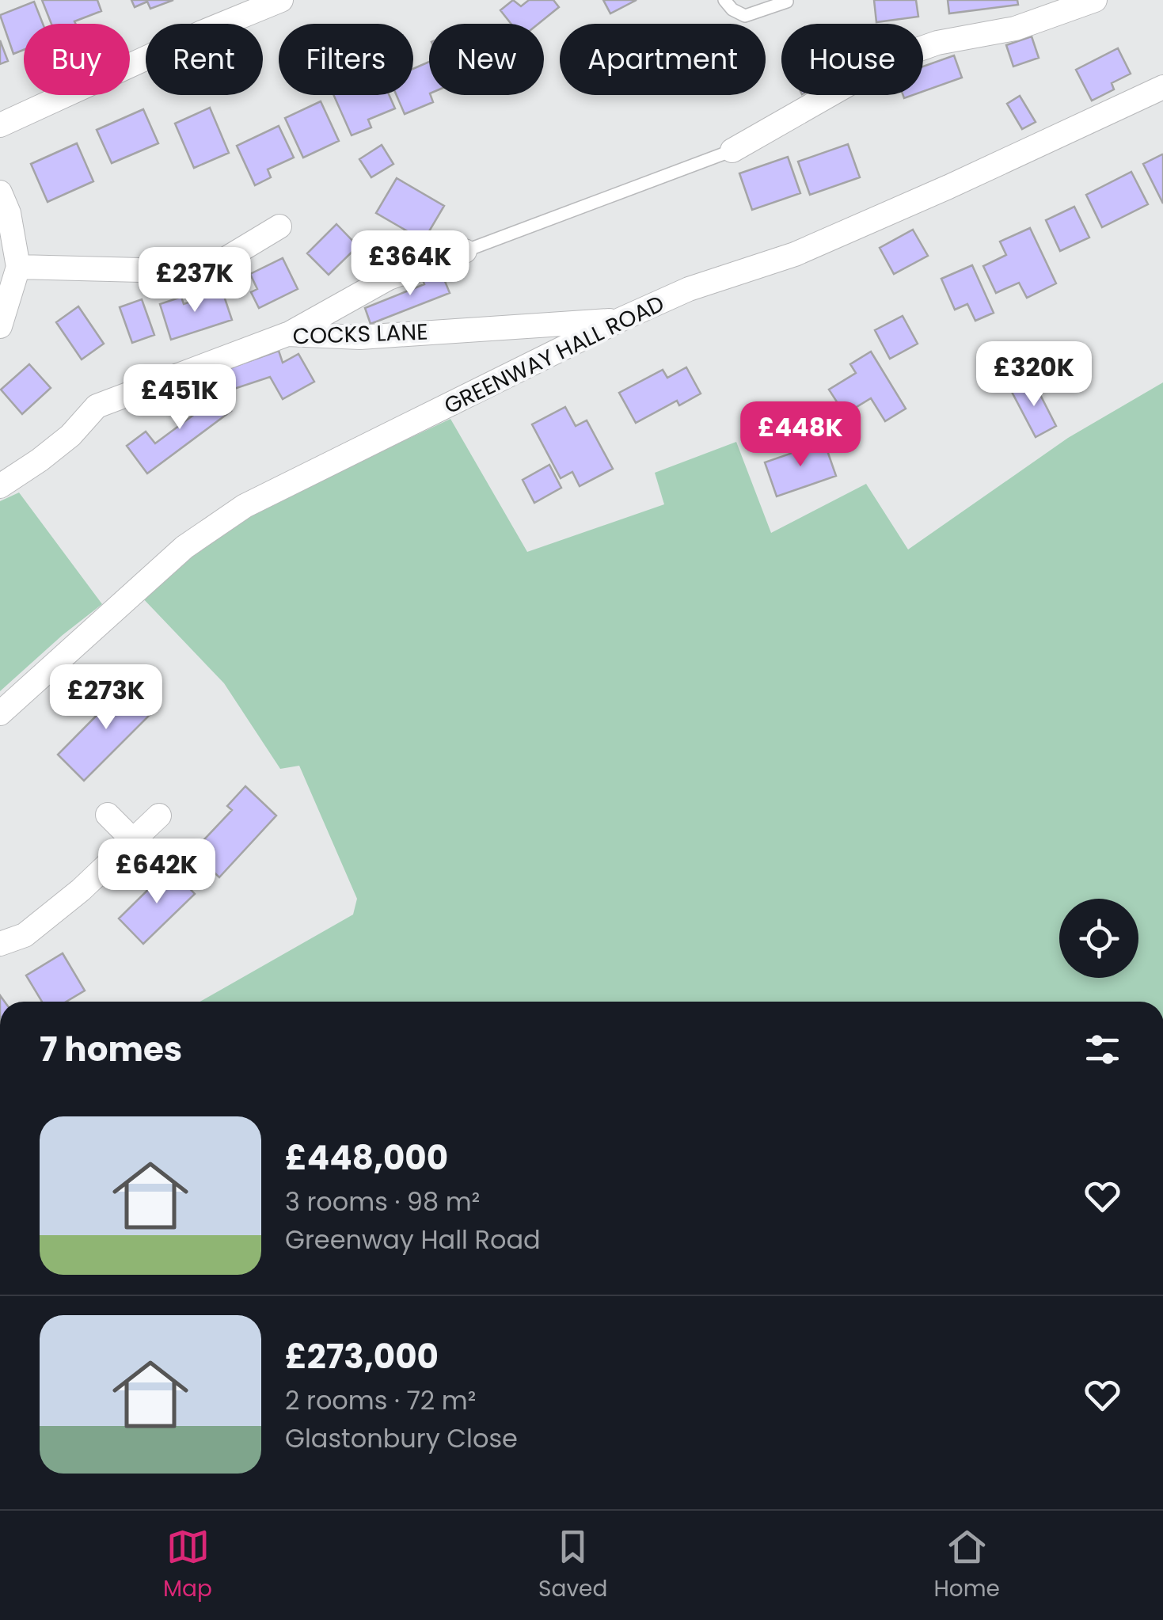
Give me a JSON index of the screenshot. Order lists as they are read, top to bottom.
{
  "streets": {
    "street": ["COCKS LANE", "GREENWAY HALL ROAD"]
  },
  "crossings": [
    ["COCKS LANE", "GREENWAY HALL ROAD"]
  ],
  "page": {
    "chip": [
      "Buy",
      "Rent",
      "Filters",
      "New",
      "Apartment",
      "House"
    ],
    "price": [
      "£364K",
      "£237K",
      "£320K",
      "£451K",
      "£448K",
      "£273K",
      "£642K"
    ],
    "heading": "7 homes",
    "list": [
      {
        "name": "£448,000",
        "note": "3 rooms · 98 m² · Greenway Hall Road"
      },
      {
        "name": "£273,000",
        "note": "2 rooms · 72 m² · Glastonbury Close"
      }
    ],
    "tabs": ["Map", "Saved", "Home"]
  }
}
